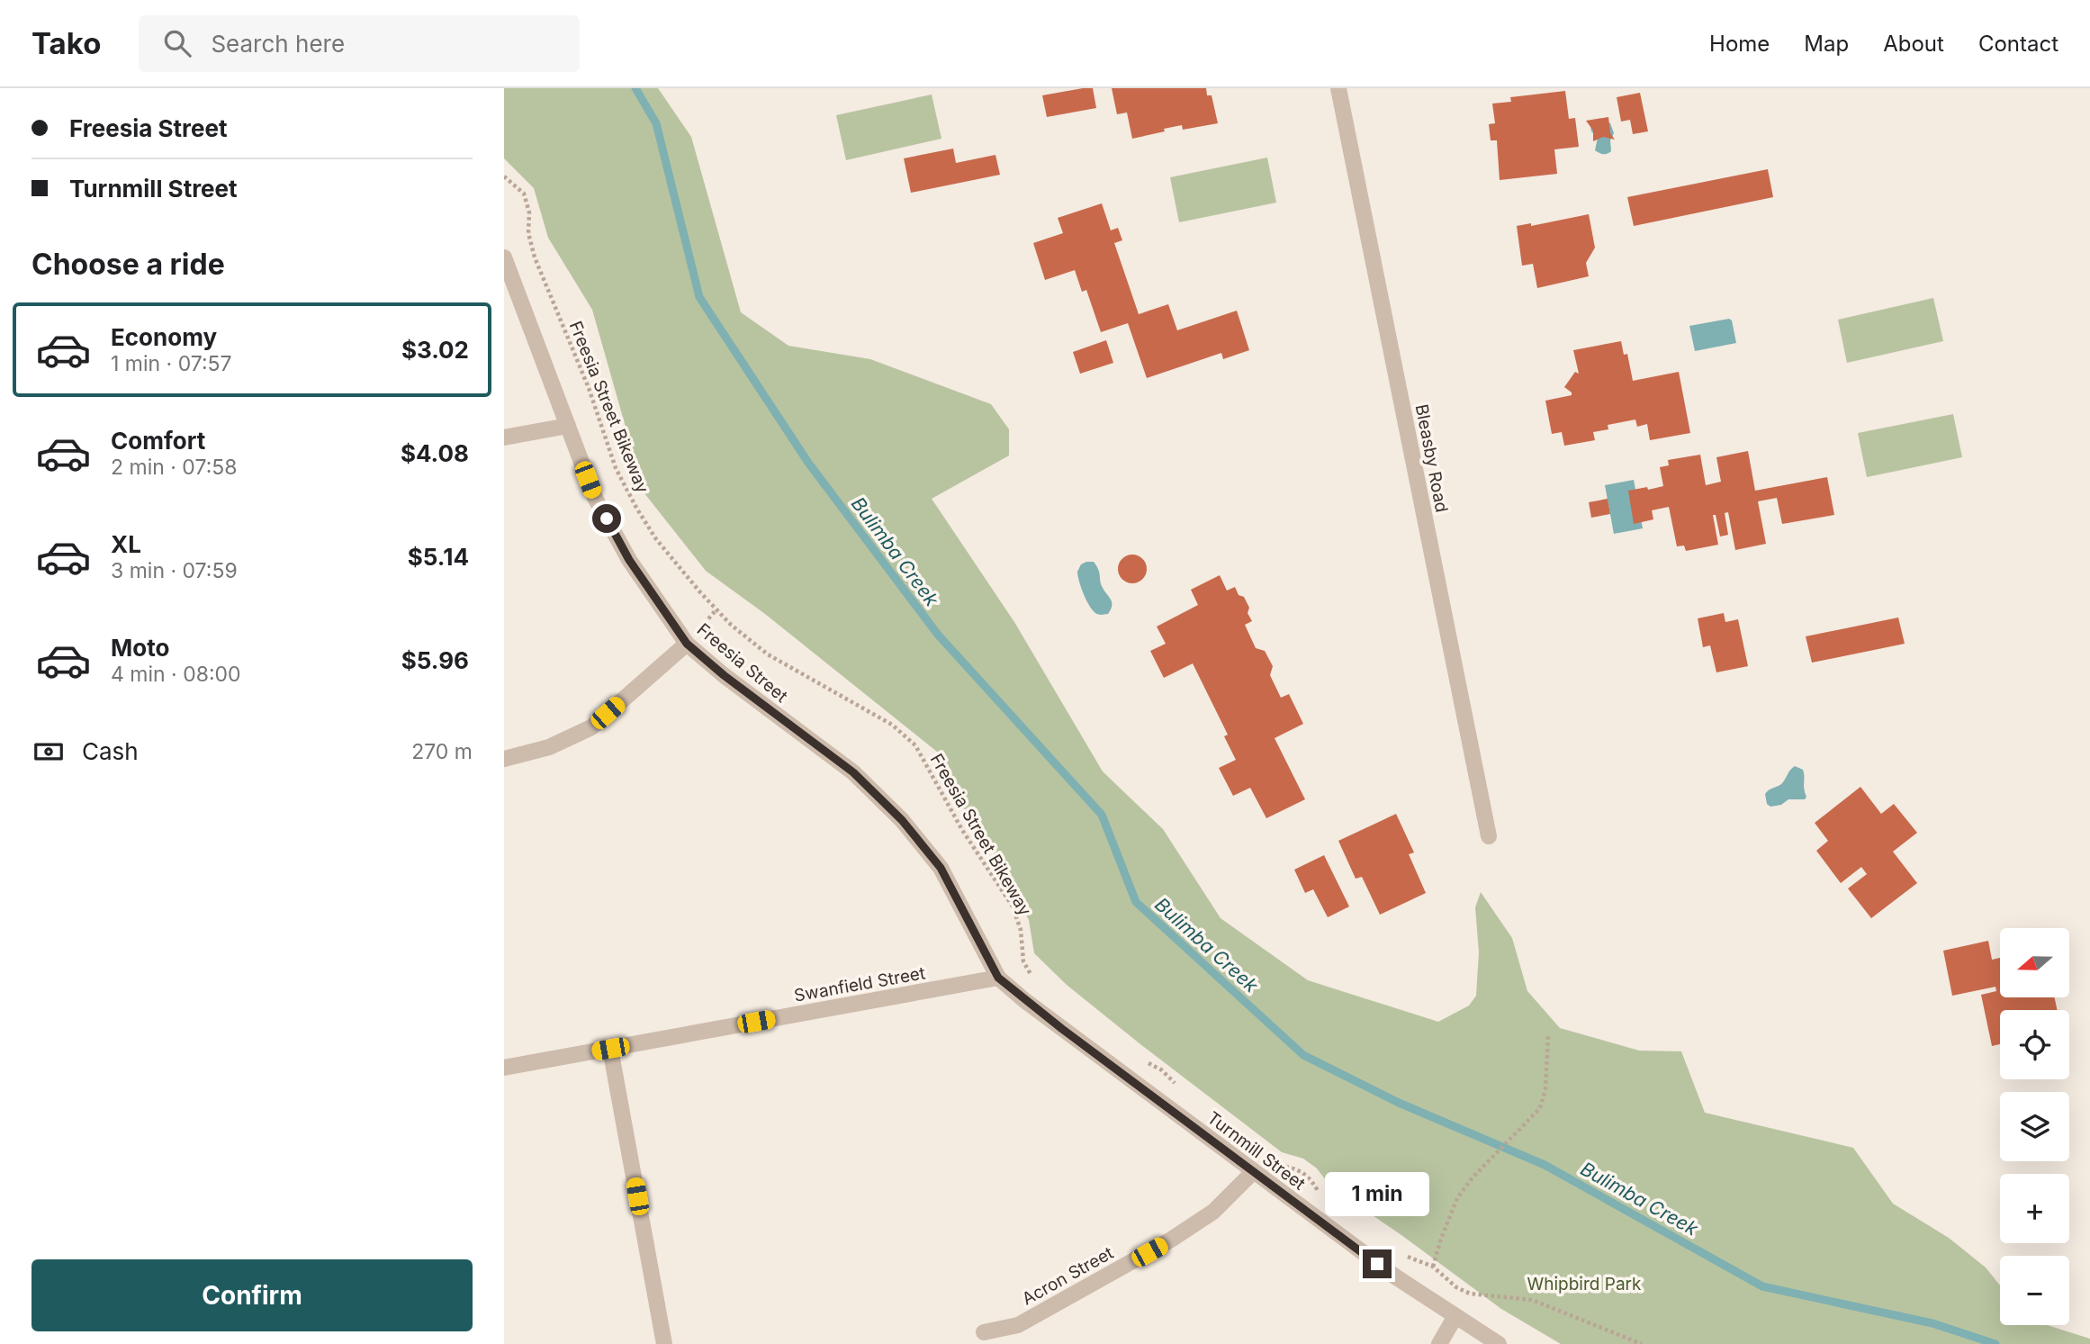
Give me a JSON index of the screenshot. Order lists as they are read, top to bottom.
{
  "streets": {
    "street": [
      "Bleasby Road",
      "Freesia Street",
      "Swanfield Street",
      "Turnmill Street",
      "Acron Street"
    ],
    "path": ["Freesia Street Bikeway"]
  },
  "crossings": [
    ["Freesia Street", "Swanfield Street"],
    ["Freesia Street", "Turnmill Street"],
    ["Swanfield Street", "Turnmill Street"],
    ["Turnmill Street", "Acron Street"]
  ],
  "water": ["Bulimba Creek"],
  "parks": ["Whipbird Park"],
  "north": "left",
  "page": {
    "header": "Tako",
    "search": "Search here",
    "nav": [
      "Home",
      "Map",
      "About",
      "Contact"
    ],
    "banner": ["Freesia Street", "Turnmill Street"],
    "heading": "Choose a ride",
    "list": [
      {
        "name": "Economy",
        "note": "1 min · 07:57",
        "value": "$3.02"
      },
      {
        "name": "Comfort",
        "note": "2 min · 07:58",
        "value": "$4.08"
      },
      {
        "name": "XL",
        "note": "3 min · 07:59",
        "value": "$5.14"
      },
      {
        "name": "Moto",
        "note": "4 min · 08:00",
        "value": "$5.96"
      }
    ],
    "pay": ["Cash", "270 m"],
    "map_buttons": ["+", "−"],
    "bubble": "1 min",
    "buttons": "Confirm"
  }
}
